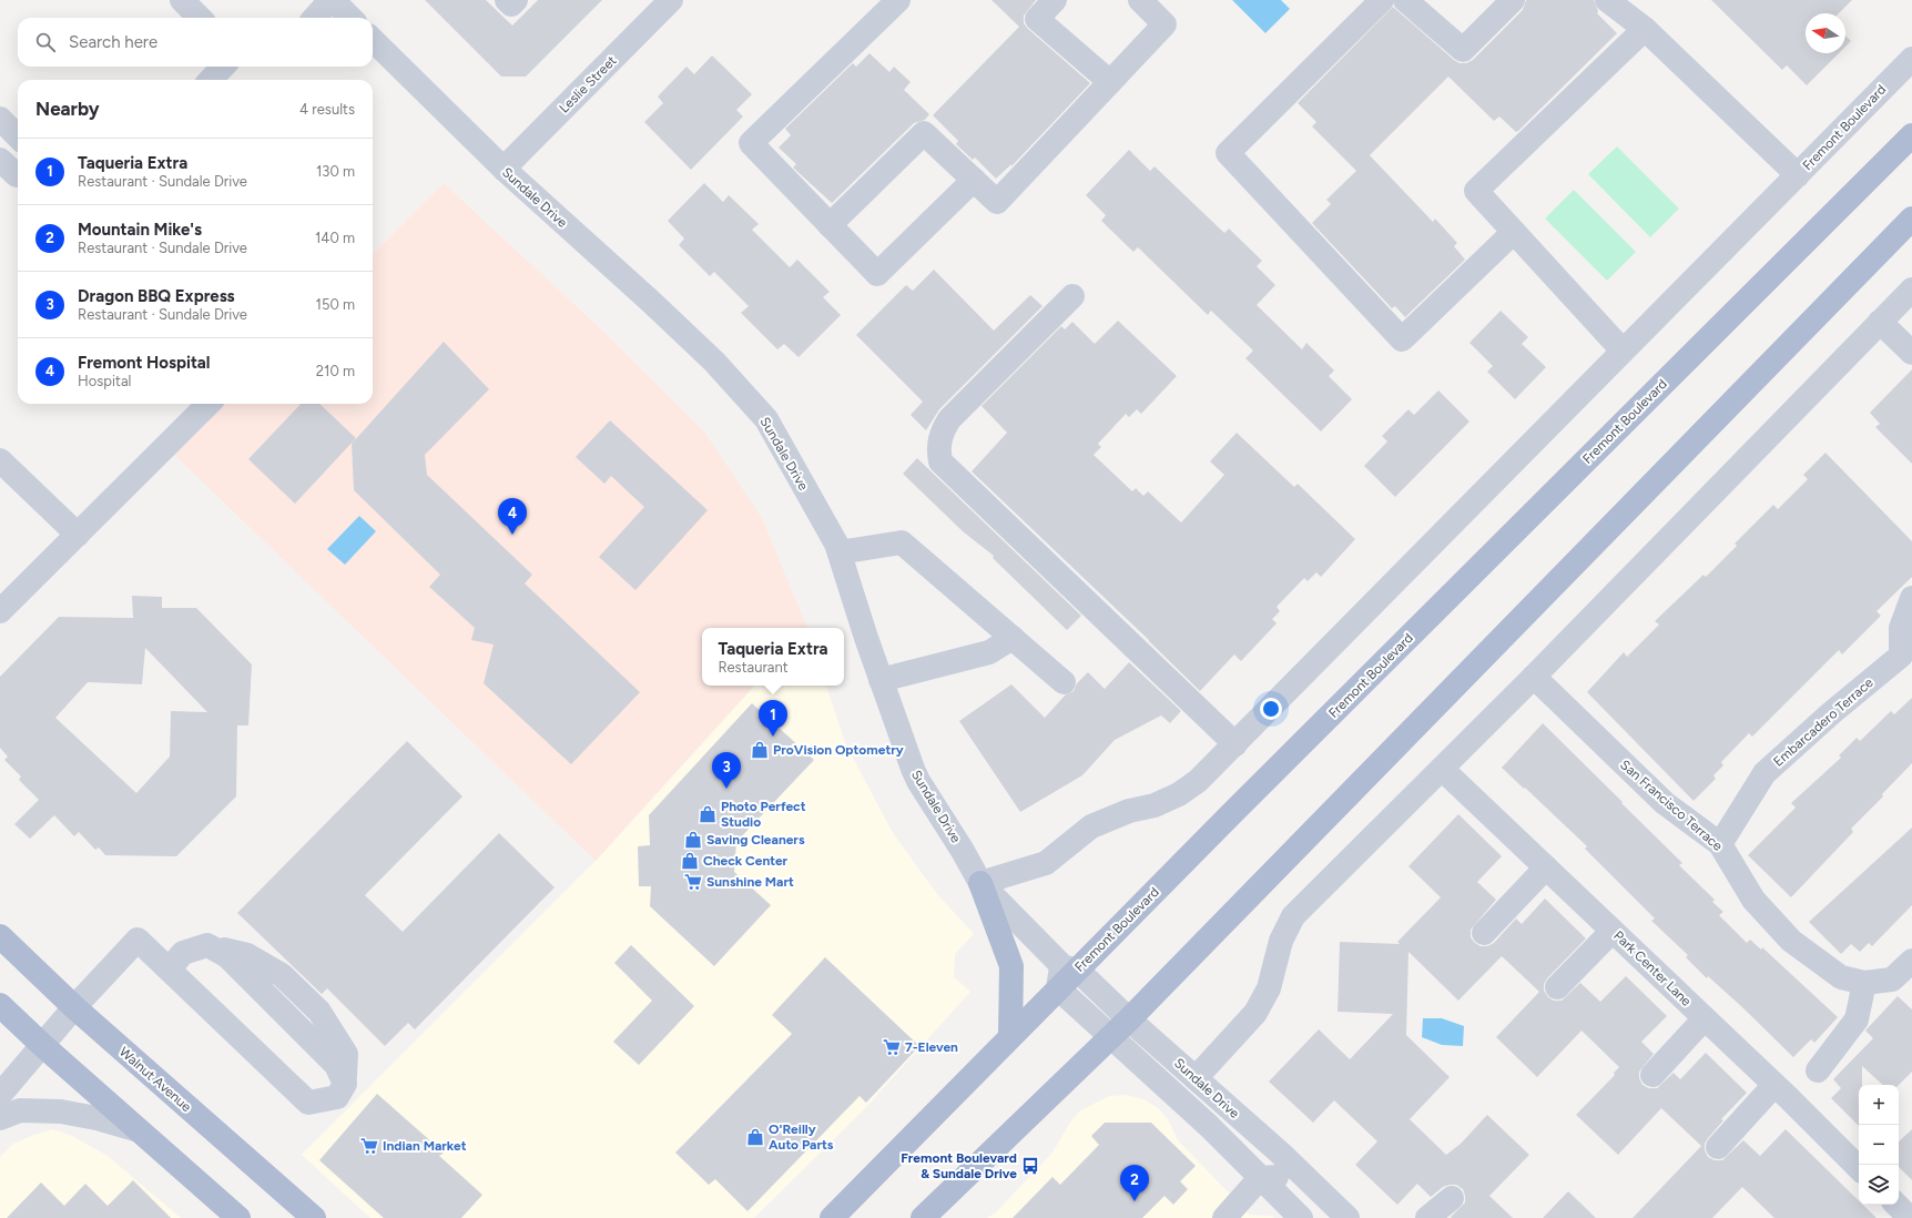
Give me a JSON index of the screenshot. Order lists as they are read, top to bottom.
{
  "streets": {
    "main road": ["Fremont Boulevard", "Walnut Avenue"],
    "street": [
      "Leslie Street",
      "Sundale Drive",
      "Embarcadero Terrace",
      "San Francisco Terrace",
      "Park Center Lane"
    ]
  },
  "crossings": [
    ["Leslie Street", "Sundale Drive"],
    ["Fremont Boulevard", "Sundale Drive"],
    ["Embarcadero Terrace", "San Francisco Terrace"]
  ],
  "places": {
    "shop": [
      "ProVision Optometry",
      "Photo Perfect Studio",
      "Saving Cleaners",
      "Check Center",
      "O'Reilly Auto Parts"
    ],
    "supermarket": ["Sunshine Mart", "7-Eleven", "Indian Market"],
    "bus stop": ["Fremont Boulevard & Sundale Drive"]
  },
  "north": "left",
  "page": {
    "search": "Search here",
    "heading": ["Nearby", "4 results"],
    "list": [
      {
        "mark": "1",
        "name": "Taqueria Extra",
        "note": "Restaurant · Sundale Drive",
        "value": "130 m"
      },
      {
        "mark": "2",
        "name": "Mountain Mike's",
        "note": "Restaurant · Sundale Drive",
        "value": "140 m"
      },
      {
        "mark": "3",
        "name": "Dragon BBQ Express",
        "note": "Restaurant · Sundale Drive",
        "value": "150 m"
      },
      {
        "mark": "4",
        "name": "Fremont Hospital",
        "note": "Hospital",
        "value": "210 m"
      }
    ],
    "pins": [
      "4",
      "1",
      "3",
      "2"
    ],
    "popup": ["Taqueria Extra", "Restaurant"],
    "map_buttons": ["+", "−"]
  }
}
